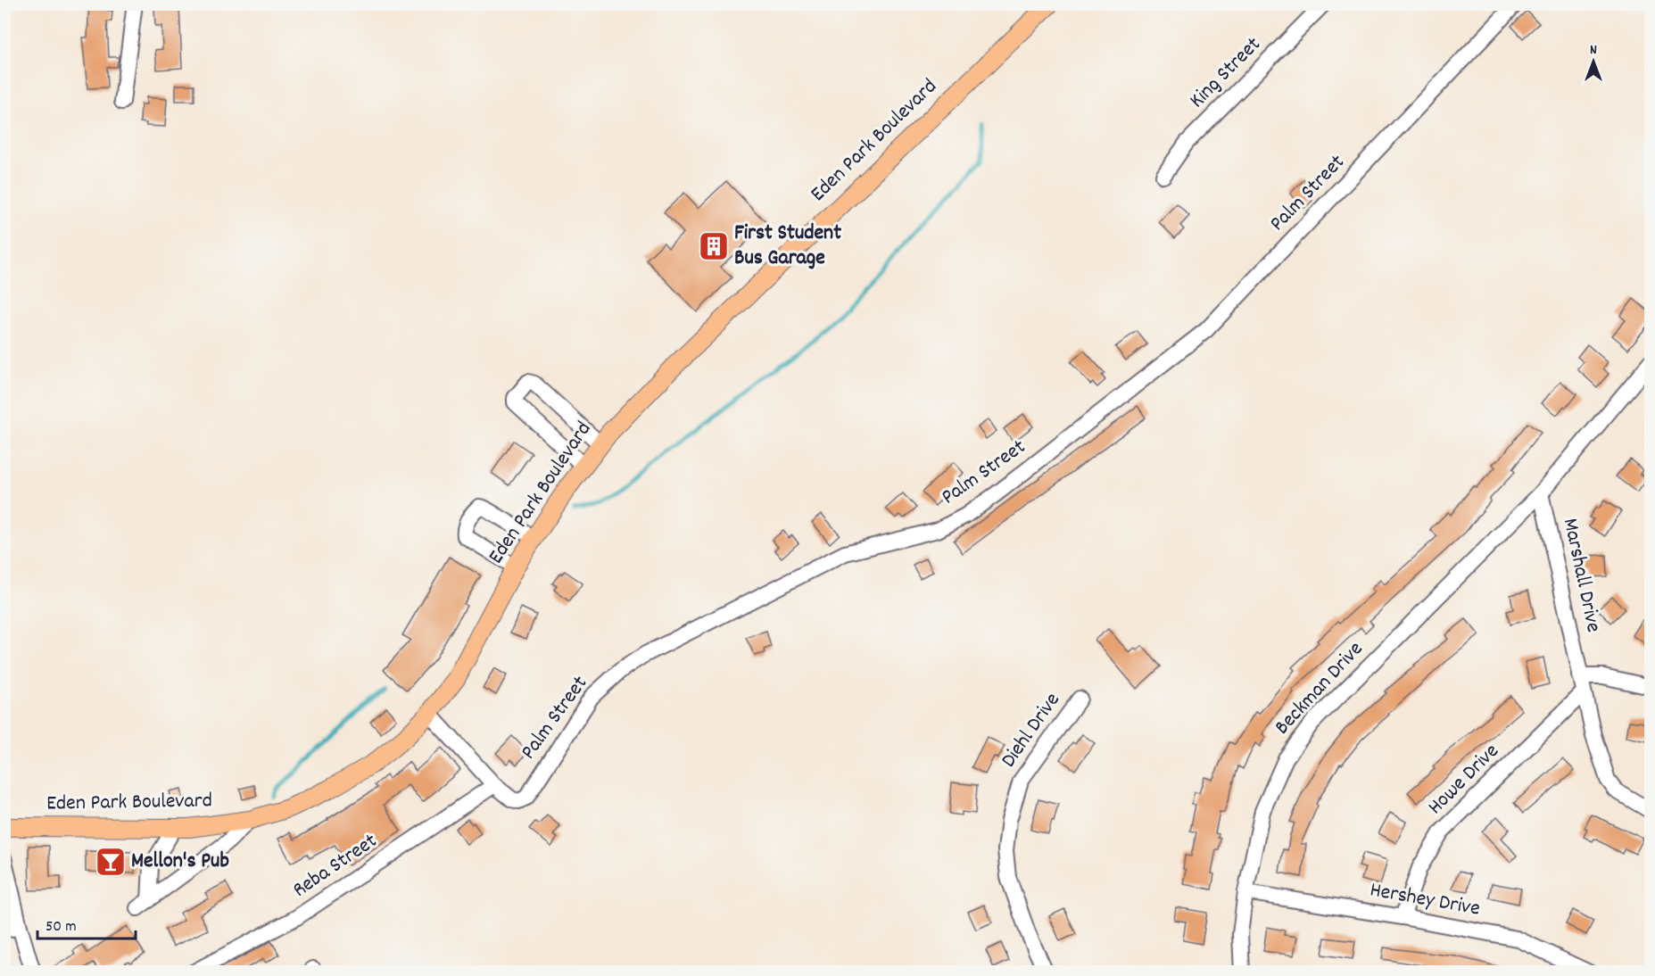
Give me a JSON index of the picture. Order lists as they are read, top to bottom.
{
  "streets": {
    "main road": ["Eden Park Boulevard"],
    "street": [
      "King Street",
      "Palm Street",
      "Marshall Drive",
      "Beckman Drive",
      "Diehl Drive",
      "Howe Drive",
      "Reba Street",
      "Hershey Drive"
    ]
  },
  "crossings": [
    ["Eden Park Boulevard", "Palm Street"],
    ["Palm Street", "Reba Street"],
    ["Marshall Drive", "Beckman Drive"],
    ["Marshall Drive", "Howe Drive"],
    ["Beckman Drive", "Hershey Drive"],
    ["Howe Drive", "Hershey Drive"]
  ],
  "places": {
    "building": ["First Student Bus Garage"],
    "bar": ["Mellon's Pub"]
  },
  "scale_bar": "50 m",
  "north": "top"
}
